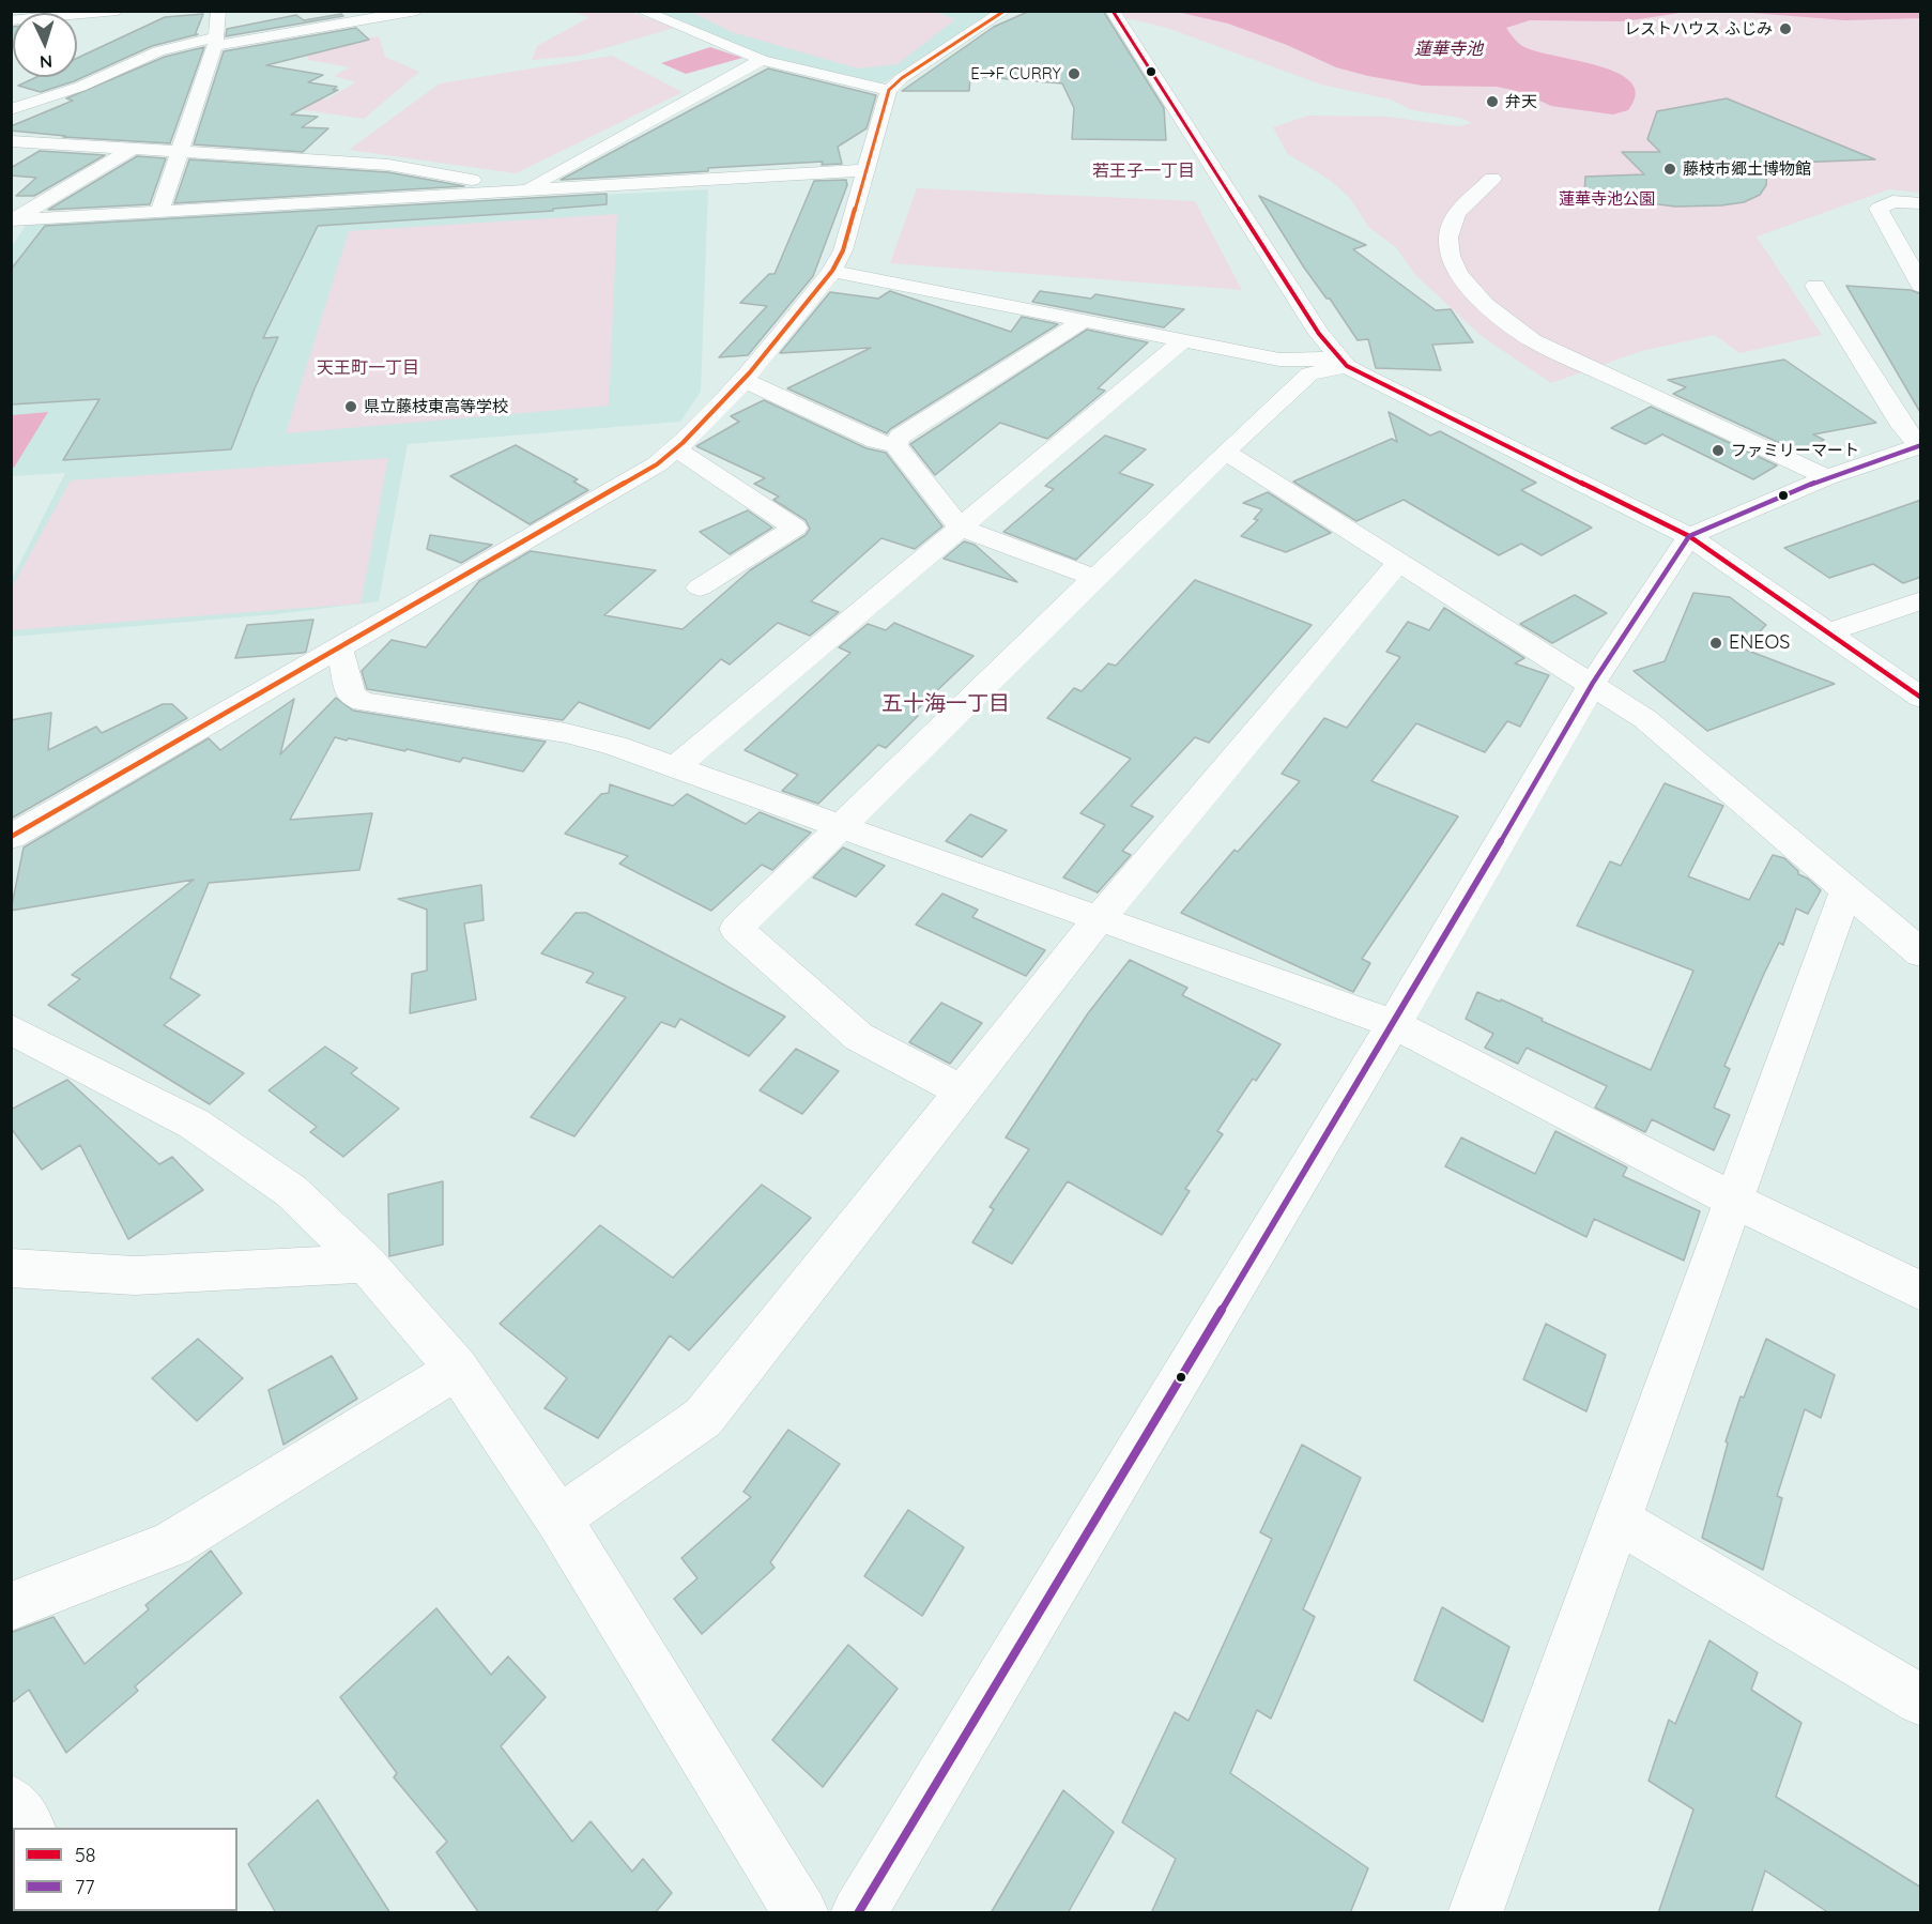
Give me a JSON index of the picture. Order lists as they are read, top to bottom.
{
  "districts": ["若王子一丁目", "天王町一丁目", "五十海一丁目"],
  "water": ["蓮華寺池"],
  "parks": ["蓮華寺池公園"],
  "places": [
    "レストハウス ふじみ",
    "E→F CURRY",
    "弁天",
    "藤枝市郷土博物館",
    "県立藤枝東高等学校",
    "ファミリーマート",
    "ENEOS"
  ],
  "lines": ["transit line 58", "transit line 77"],
  "legend": ["58", "77"],
  "north": "bottom"
}
